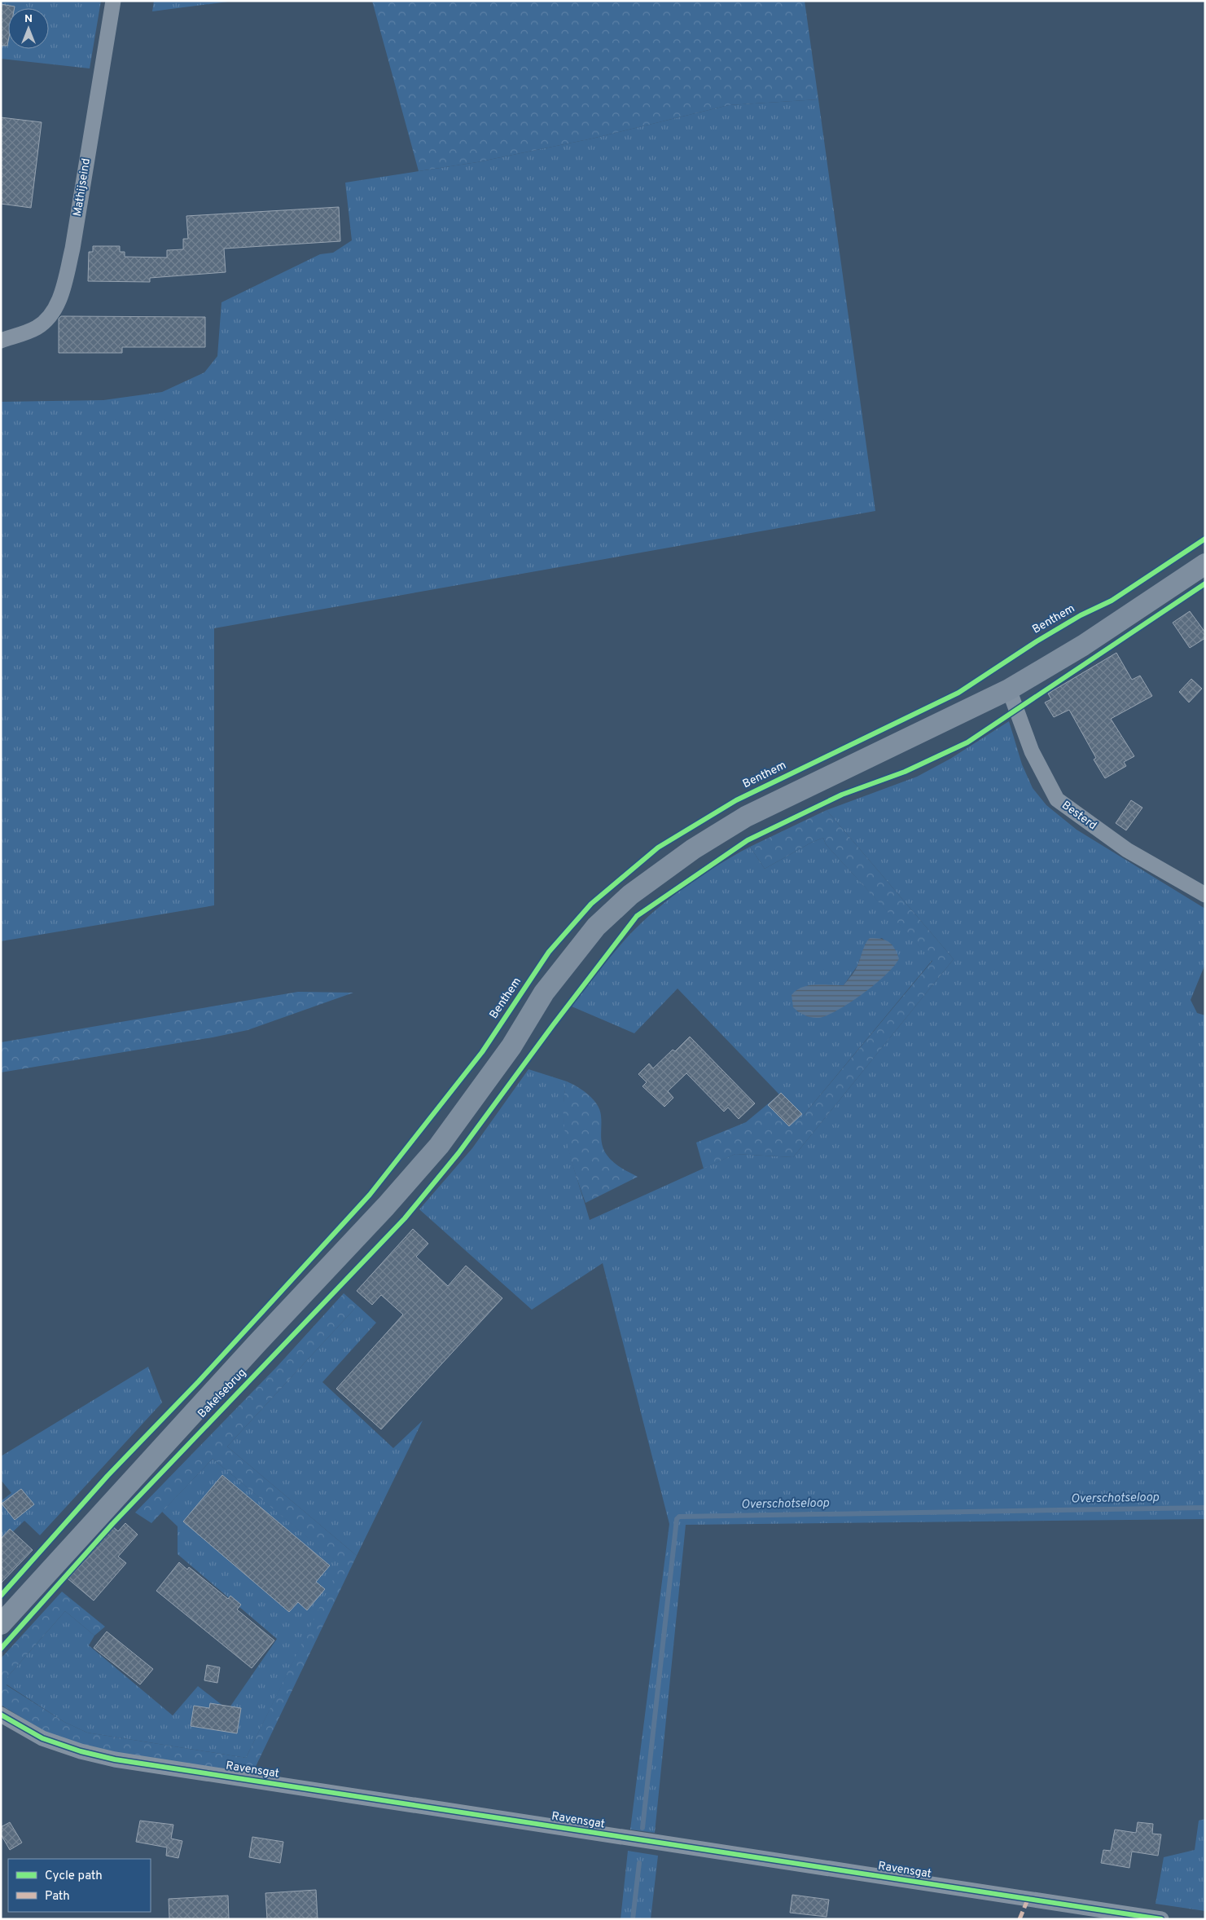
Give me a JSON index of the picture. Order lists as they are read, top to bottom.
{
  "streets": {
    "main road": ["Bakelsebrug"],
    "street": ["Mathijseind", "Besterd", "Ravensgat"],
    "cycle path": ["Benthem"]
  },
  "crossings": [
    ["Besterd", "Bakelsebrug"]
  ],
  "water": ["Overschotseloop"],
  "legend": ["Cycle path", "Path"],
  "north": "top"
}
